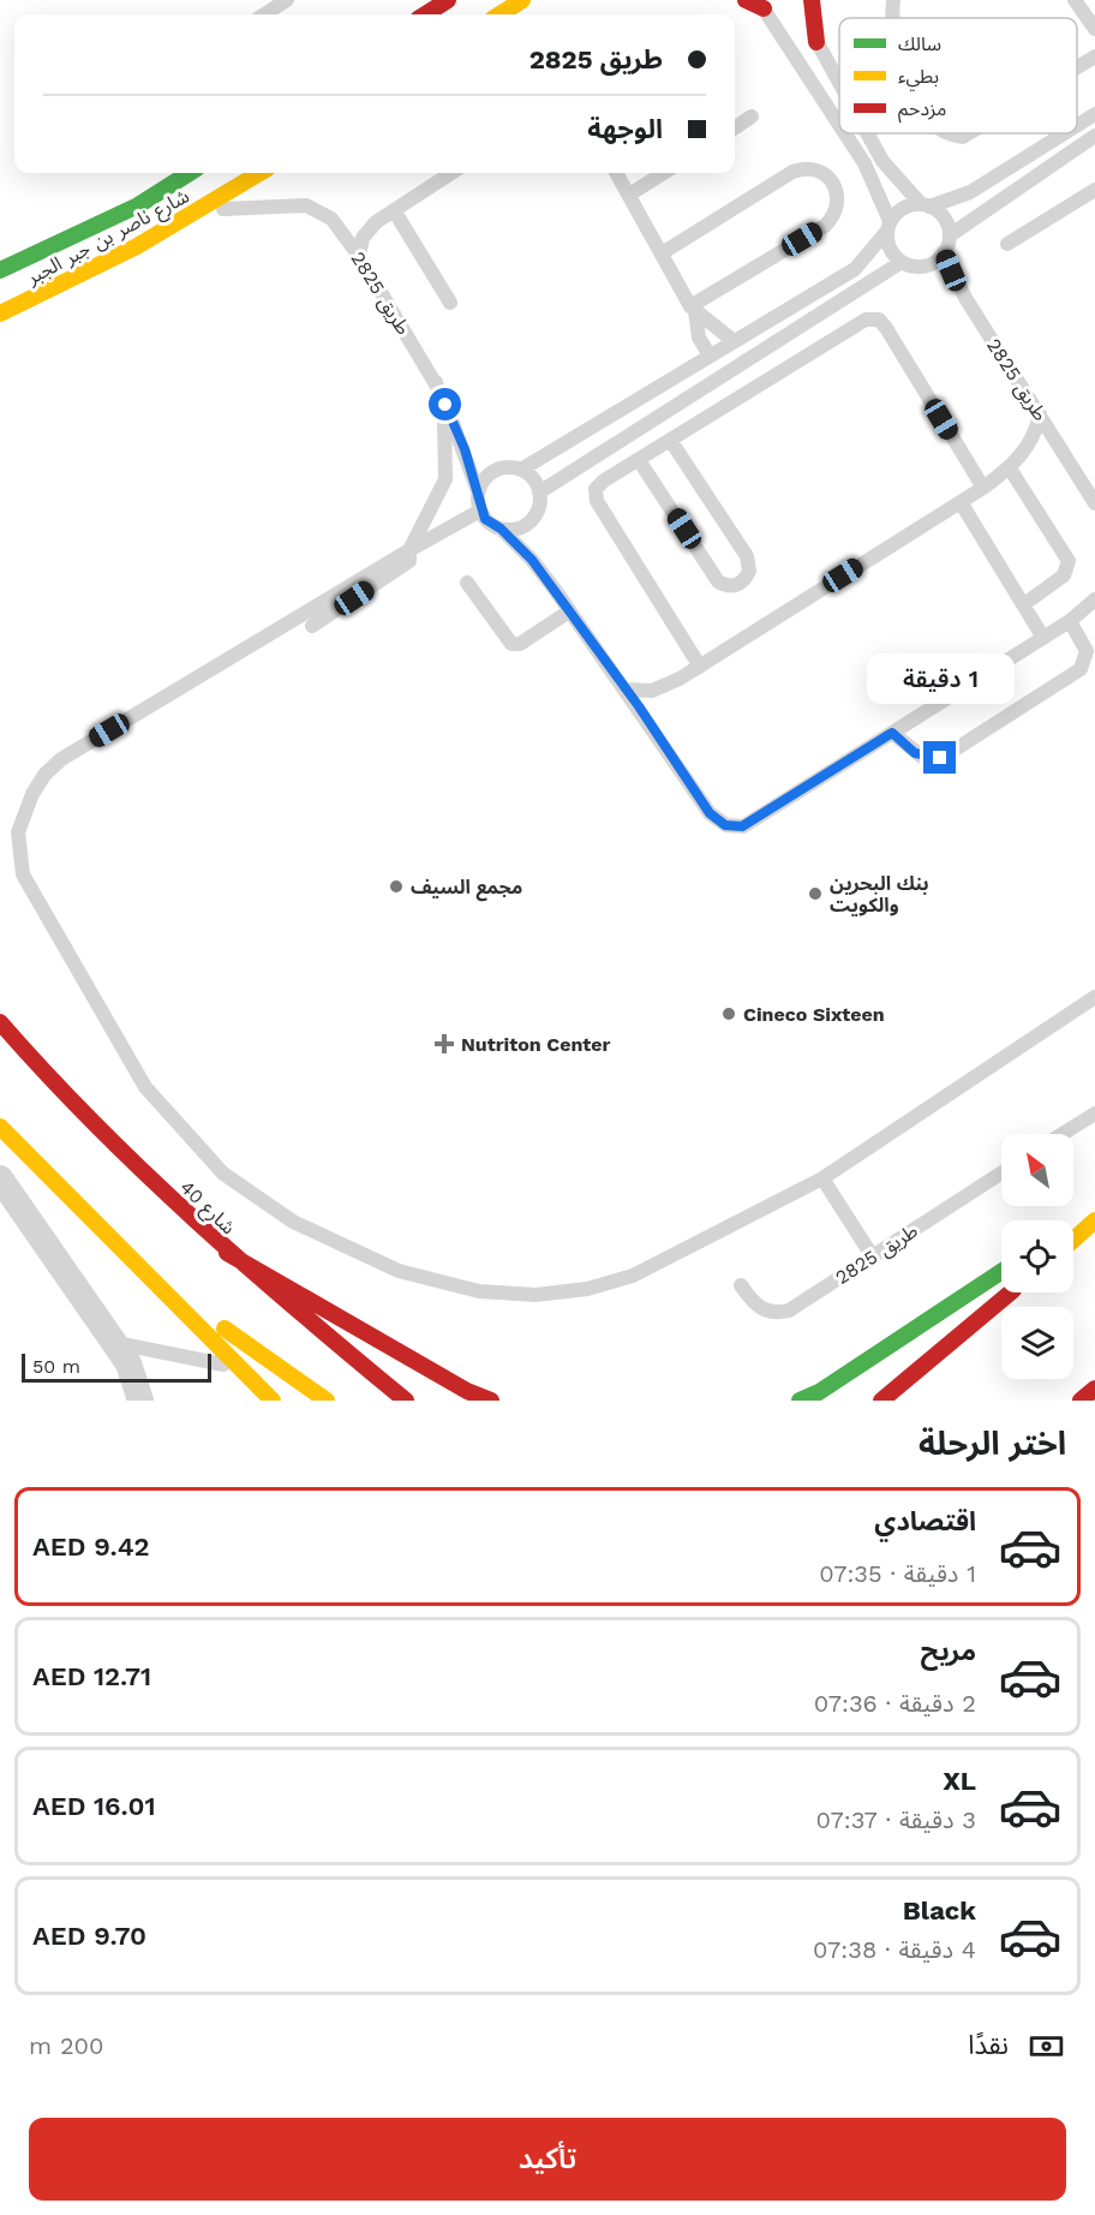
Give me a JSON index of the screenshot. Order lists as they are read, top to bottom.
{
  "streets": {
    "main road": ["شارع ناصر بن جبر الجبر", "شارع 40"],
    "lane": ["طريق 2825"]
  },
  "crossings": [
    ["شارع ناصر بن جبر الجبر", "طريق 2825"]
  ],
  "places": {
    "other": ["مجمع السيف", "بنك البحرين والكويت", "Cineco Sixteen"],
    "health": ["Nutriton Center"]
  },
  "legend": ["سالك", "بطيء", "مزدحم"],
  "scale_bar": "50 m",
  "north": "top left",
  "page": {
    "banner": ["طريق 2825", "الوجهة"],
    "bubble": "1 دقيقة",
    "scale": "50 m",
    "heading": "اختر الرحلة",
    "list": [
      {
        "name": "اقتصادي",
        "note": "1 دقيقة · 07:35",
        "value": "AED 9.42"
      },
      {
        "name": "مريح",
        "note": "2 دقيقة · 07:36",
        "value": "AED 12.71"
      },
      {
        "name": "XL",
        "note": "3 دقيقة · 07:37",
        "value": "AED 16.01"
      },
      {
        "name": "Black",
        "note": "4 دقيقة · 07:38",
        "value": "AED 9.70"
      }
    ],
    "pay": ["نقدًا", "200 m"],
    "buttons": "تأكيد"
  }
}
